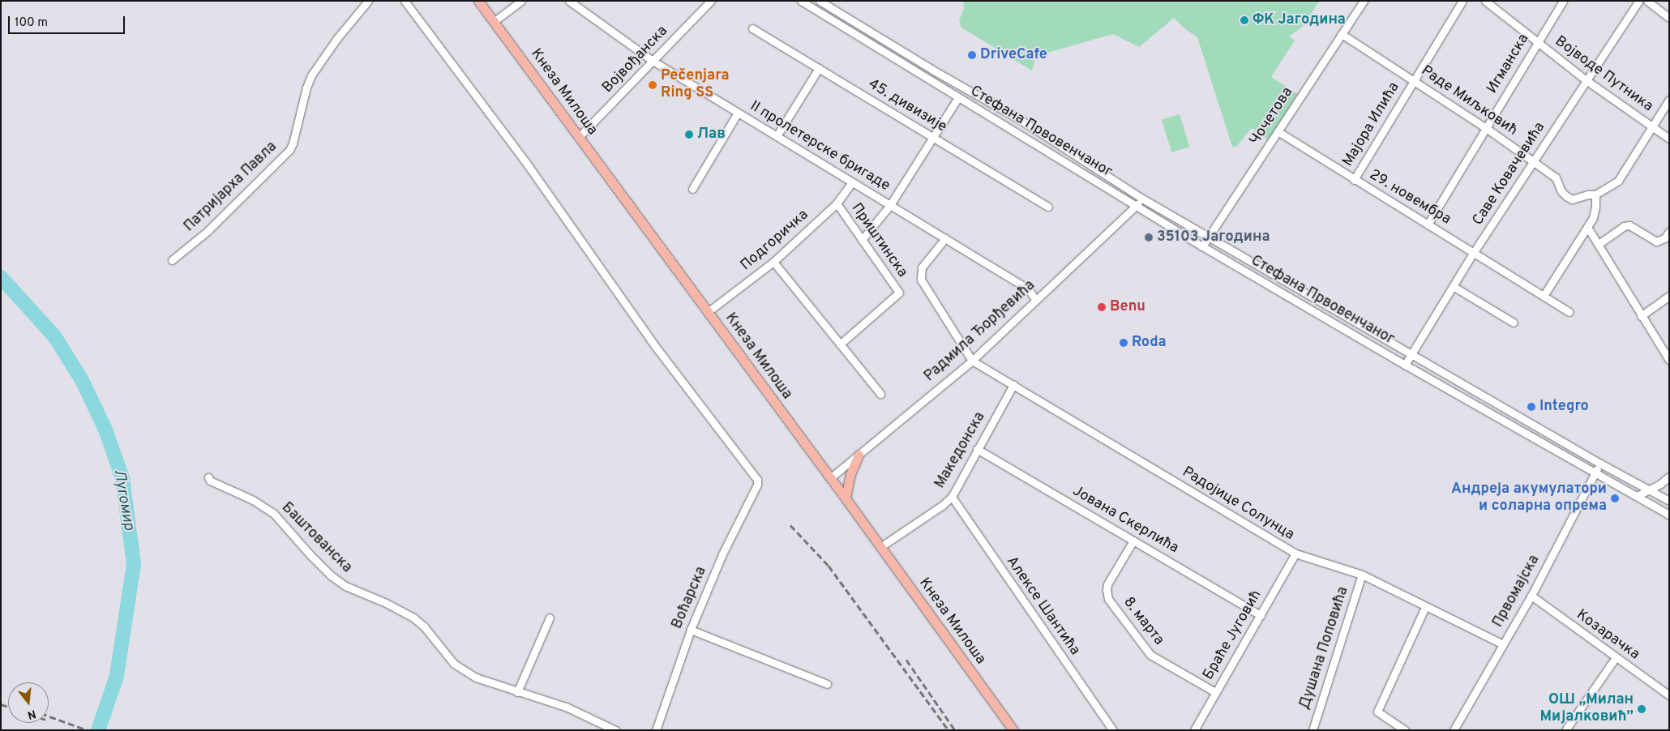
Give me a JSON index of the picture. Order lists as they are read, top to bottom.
{
  "streets": {
    "main road": ["Кнеза Милоша"],
    "street": [
      "Војвођанска",
      "Игманска",
      "Војводе Путника",
      "Раде Миљковић",
      "45. дивизије",
      "Чочетова",
      "Мајора Илића",
      "Стефана Првовенчаног",
      "II пролетерске бригаде",
      "Саве Ковачевића",
      "Патријарха Павла",
      "29. новембра",
      "Подгоричка",
      "Приштинска",
      "Радмила Ђорђевића",
      "Македонска",
      "Радојице Солунца",
      "Јована Скерлића",
      "Баштованска",
      "Првомајска",
      "Воћарска",
      "Алексе Шантића",
      "8. марта",
      "Браће Југовић",
      "Козарачка",
      "Душана Поповића"
    ]
  },
  "crossings": [
    ["Војвођанска", "Кнеза Милоша"],
    ["Војвођанска", "II пролетерске бригаде"],
    ["Игманска", "Војводе Путника"],
    ["Игманска", "Раде Миљковић"],
    ["Игманска", "29. новембра"],
    ["Војводе Путника", "Саве Ковачевића"],
    ["Кнеза Милоша", "Подгоричка"],
    ["Кнеза Милоша", "Радмила Ђорђевића"],
    ["Кнеза Милоша", "Македонска"],
    ["Раде Миљковић", "Чочетова"],
    ["Раде Миљковић", "Мајора Илића"],
    ["Раде Миљковић", "Саве Ковачевића"],
    ["Чочетова", "Стефана Првовенчаног"],
    ["Чочетова", "29. новембра"],
    ["Мајора Илића", "29. новембра"],
    ["Стефана Првовенчаног", "Саве Ковачевића"],
    ["Стефана Првовенчаног", "Радмила Ђорђевића"],
    ["Стефана Првовенчаног", "Првомајска"],
    ["II пролетерске бригаде", "Подгоричка"],
    ["II пролетерске бригаде", "Радмила Ђорђевића"],
    ["Саве Ковачевића", "29. новембра"],
    ["Подгоричка", "Приштинска"],
    ["Радмила Ђорђевића", "Радојице Солунца"],
    ["Македонска", "Радојице Солунца"],
    ["Македонска", "Јована Скерлића"],
    ["Македонска", "Алексе Шантића"],
    ["Радојице Солунца", "Првомајска"],
    ["Радојице Солунца", "Браће Југовић"],
    ["Радојице Солунца", "Душана Поповића"],
    ["Јована Скерлића", "8. марта"],
    ["Јована Скерлића", "Браће Југовић"],
    ["Првомајска", "Козарачка"],
    ["8. марта", "Браће Југовић"]
  ],
  "water": ["Лугомир"],
  "places": [
    "ФК Јагодина",
    "DriveCafe",
    "Pečenjara Ring SS",
    "Лав",
    "35103 Јагодина",
    "Benu",
    "Roda",
    "Integro",
    "Андреја акумулатори и соларна опрема",
    "ОШ „Милан Мијалковић”"
  ],
  "scale_bar": "100 m",
  "north": "bottom"
}
